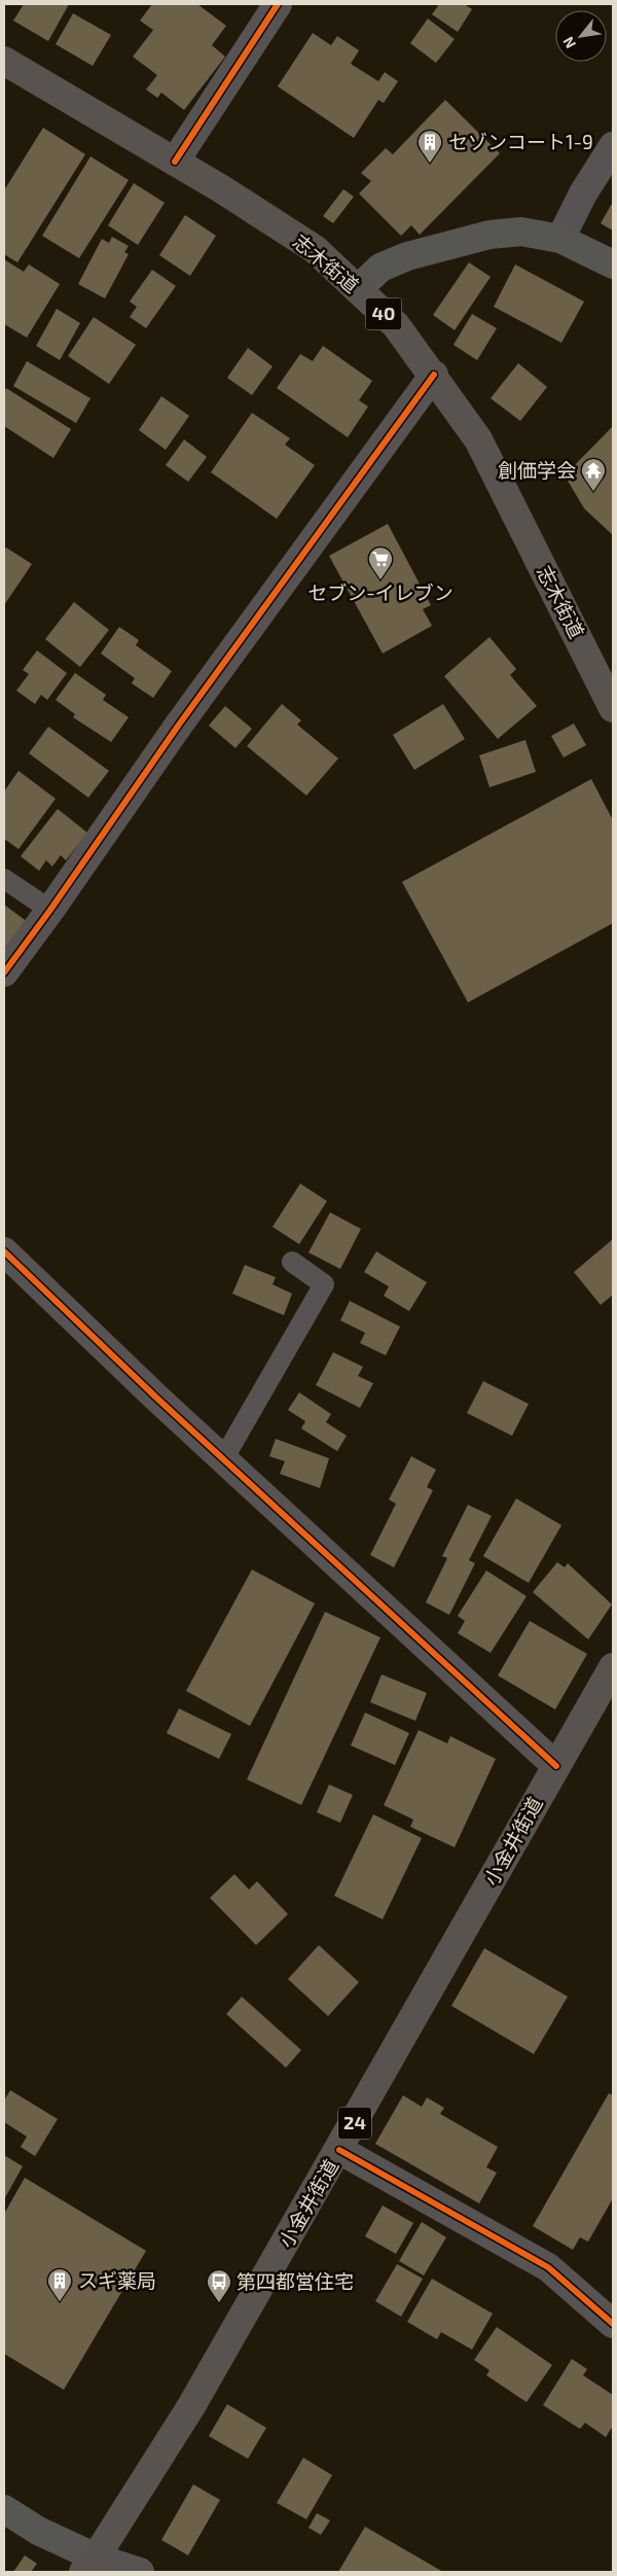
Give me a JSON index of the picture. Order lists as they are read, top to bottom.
{
  "streets": {
    "main road": [
      "志木街道",
      "40",
      "小金井街道",
      "24"
    ]
  },
  "places": {
    "building": ["セゾンコート1-9", "スギ薬局"],
    "temple": ["創価学会"],
    "supermarket": ["セブン-イレブン"],
    "bus stop": ["第四都営住宅"]
  },
  "north": "bottom left"
}
